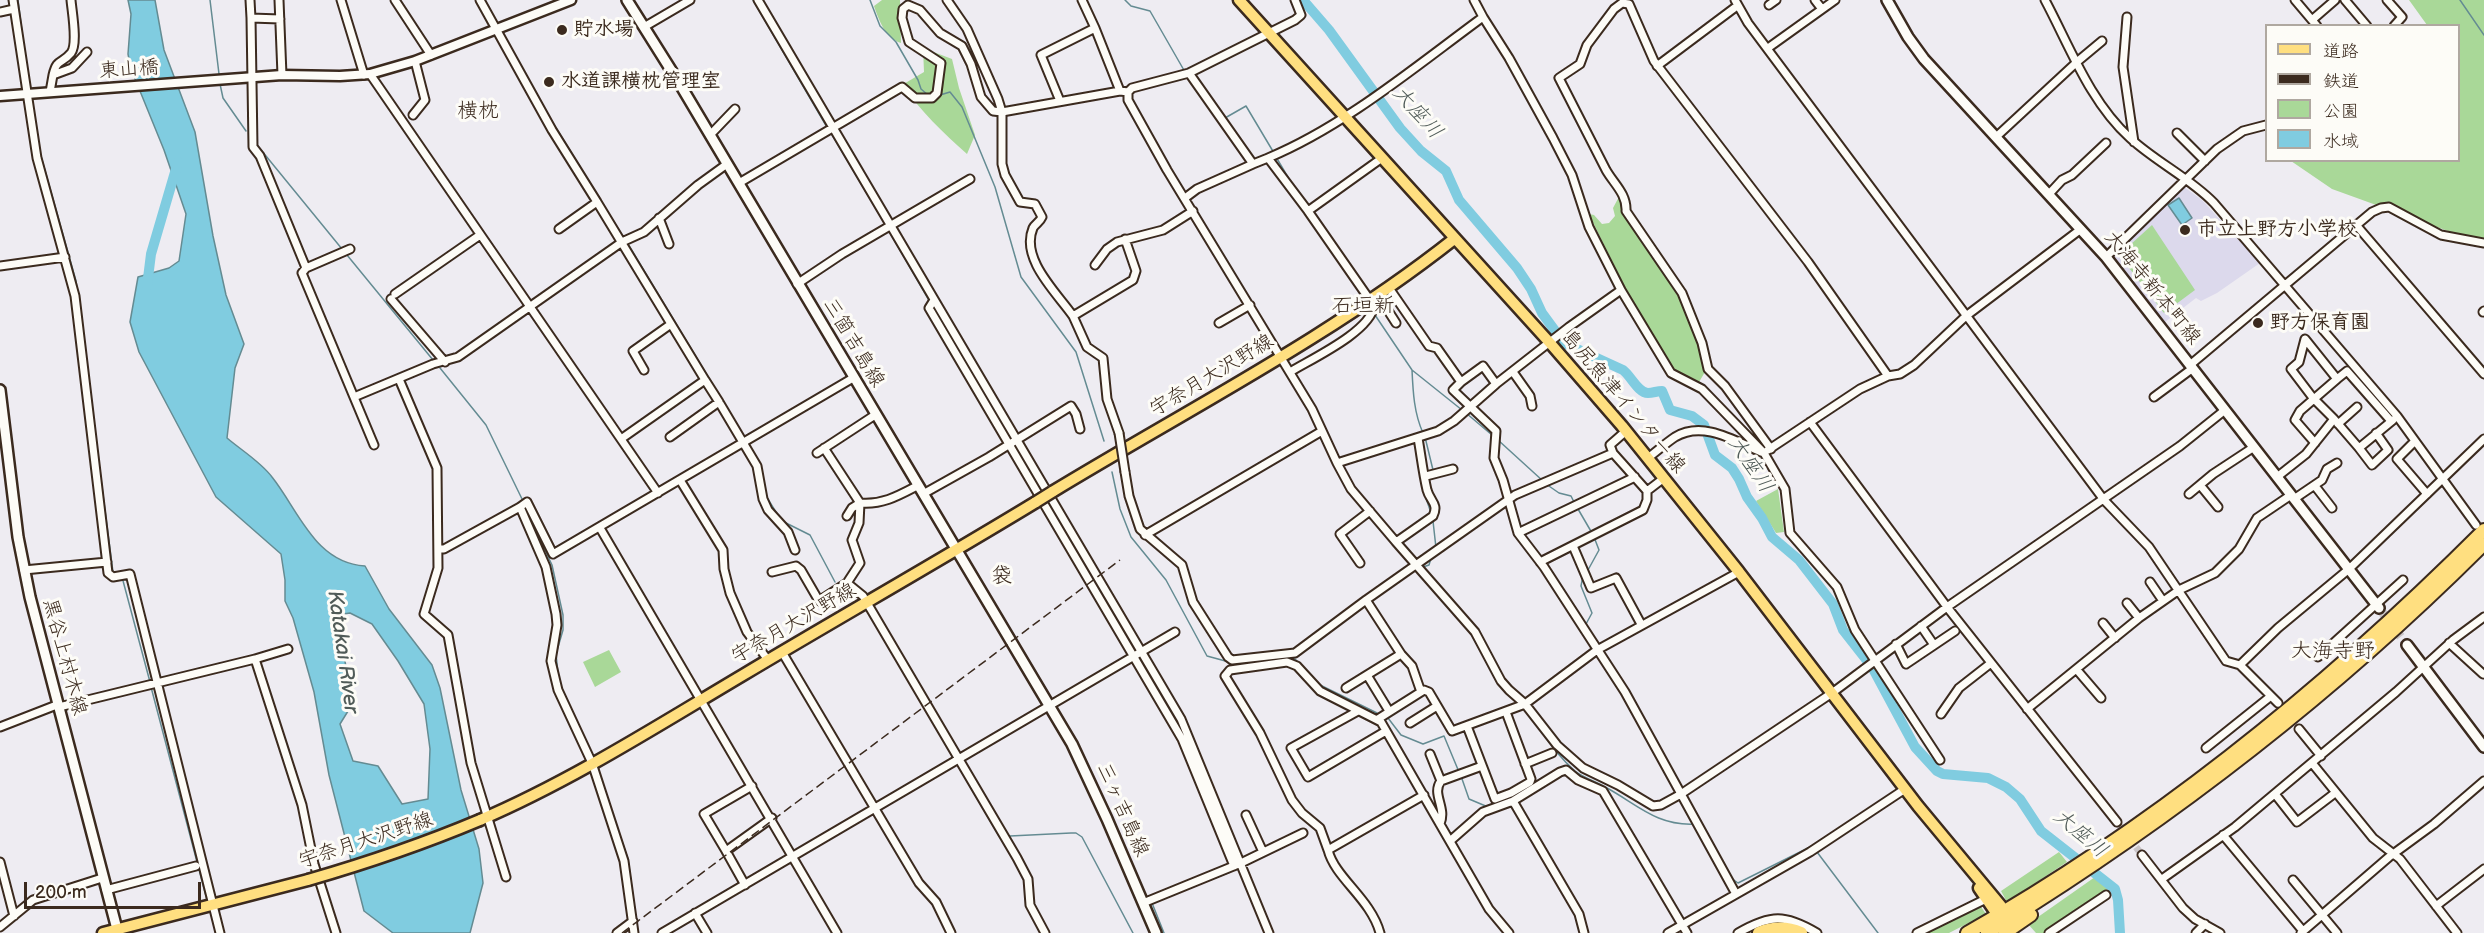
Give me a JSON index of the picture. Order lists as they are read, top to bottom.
{
  "streets": {
    "main road": [
      "大海寺新本町線",
      "三箇吉島線",
      "宇奈月大沢野線",
      "島尻魚津インター線",
      "黒谷上村木線",
      "三ヶ吉島線"
    ],
    "street": ["東山橋"]
  },
  "crossings": [
    ["三箇吉島線", "宇奈月大沢野線"],
    ["三箇吉島線", "三ヶ吉島線"],
    ["宇奈月大沢野線", "島尻魚津インター線"],
    ["宇奈月大沢野線", "黒谷上村木線"]
  ],
  "districts": [
    "横枕",
    "石垣新",
    "袋",
    "大海寺野"
  ],
  "water": ["大座川", "Katakai River"],
  "places": [
    "貯水場",
    "水道課横枕管理室",
    "市立上野方小学校",
    "野方保育園"
  ],
  "legend": [
    "道路",
    "鉄道",
    "公園",
    "水域"
  ],
  "scale_bar": "200 m"
}
